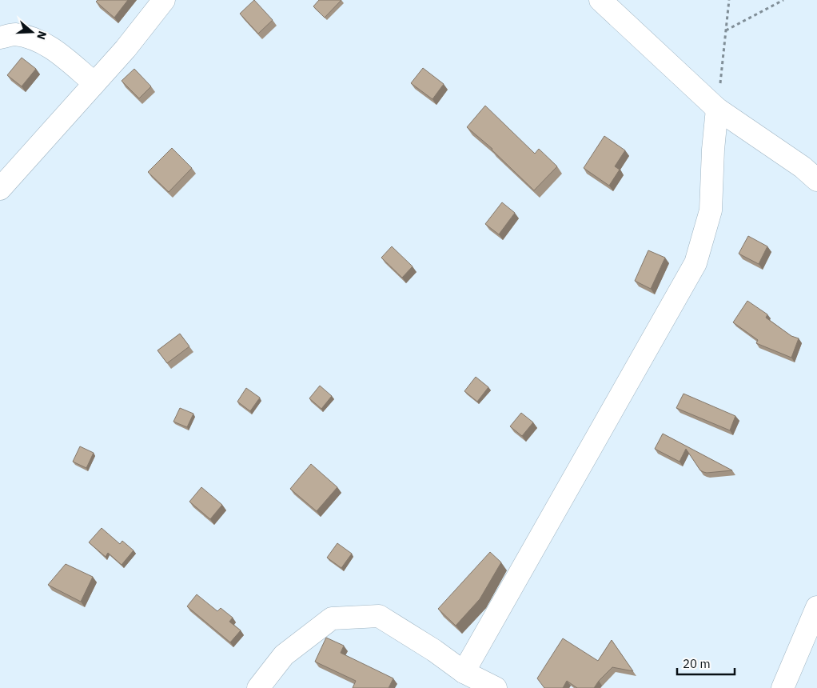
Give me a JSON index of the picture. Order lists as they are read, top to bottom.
{
  "scale_bar": "20 m",
  "north": "right"
}
